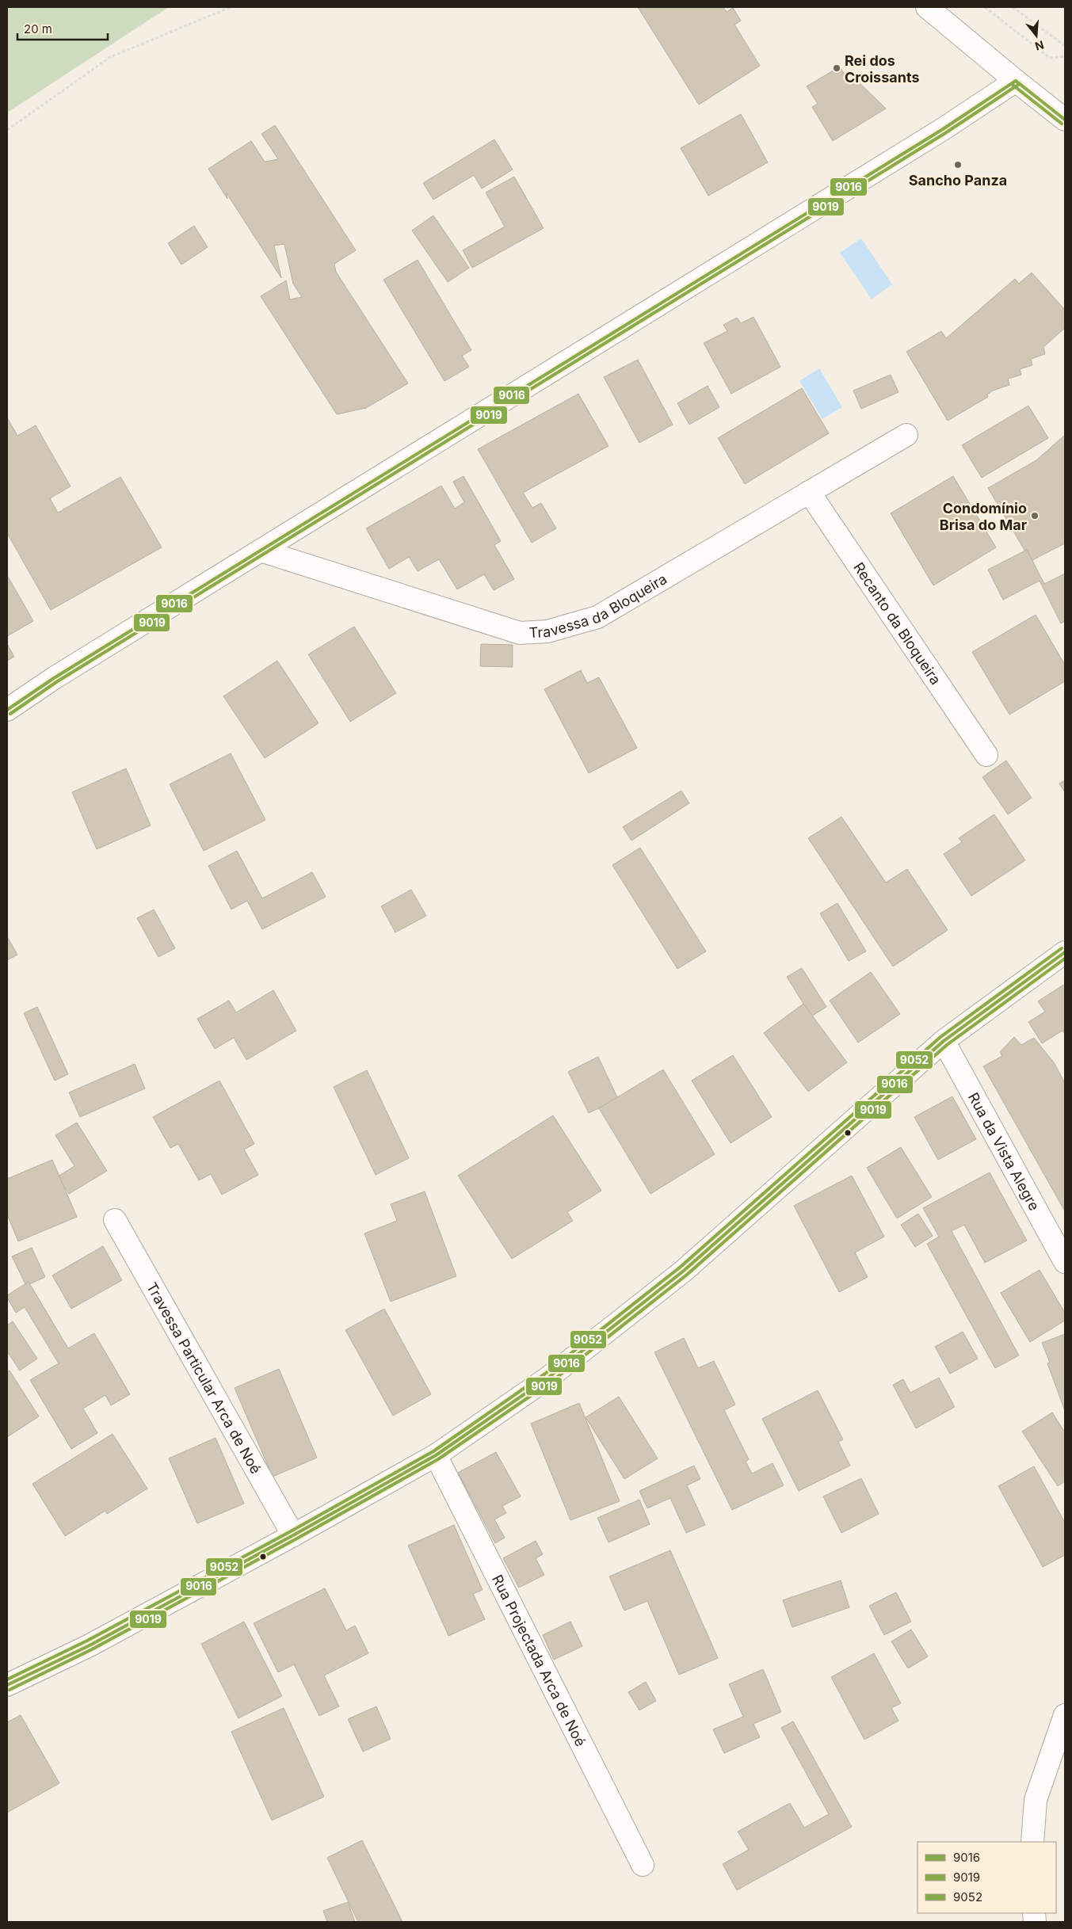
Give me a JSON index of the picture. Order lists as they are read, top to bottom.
{
  "streets": {
    "street": [
      "Travessa da Bloqueira",
      "Recanto da Bloqueira",
      "Rua da Vista Alegre",
      "Travessa Particular Arca de Noé",
      "Rua Projectada Arca de Noé"
    ]
  },
  "crossings": [
    ["Travessa da Bloqueira", "Recanto da Bloqueira"]
  ],
  "places": ["Rei dos Croissants", "Sancho Panza", "Condomínio Brisa do Mar"],
  "lines": ["transit line 9016", "transit line 9019", "transit line 9052"],
  "legend": ["9016", "9019", "9052"],
  "scale_bar": "20 m",
  "north": "bottom"
}
